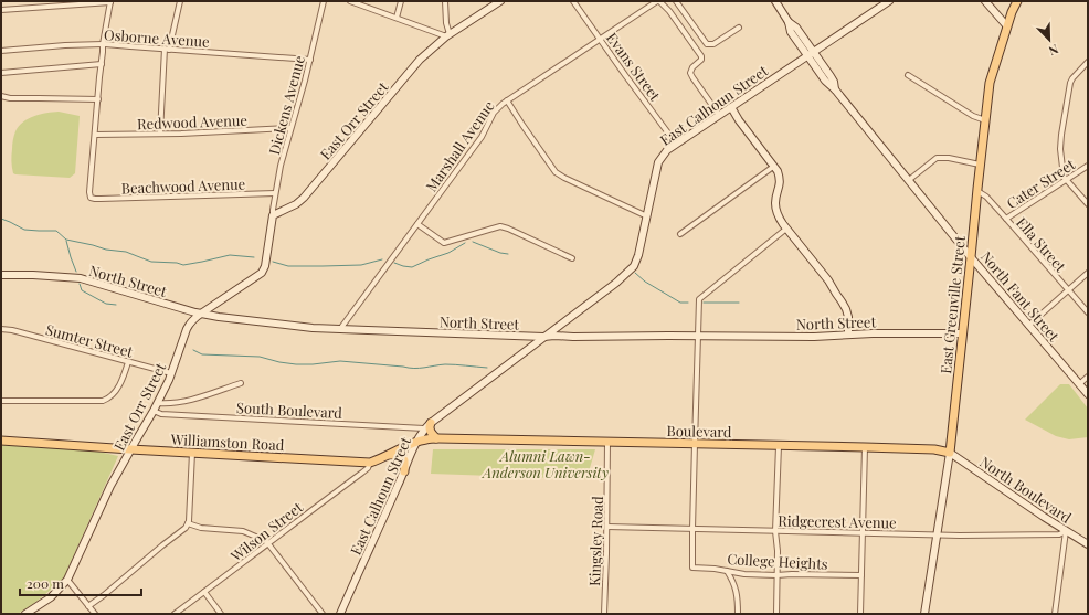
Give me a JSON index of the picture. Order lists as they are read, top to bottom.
{
  "streets": {
    "main road": ["East Greenville Street", "Boulevard", "Williamston Road"],
    "street": [
      "Osborne Avenue",
      "Evans Street",
      "Dickens Avenue",
      "East Calhoun Street",
      "East Orr Street",
      "Redwood Avenue",
      "Marshall Avenue",
      "Cater Street",
      "Beachwood Avenue",
      "Ella Street",
      "North Street",
      "North Fant Street",
      "Sumter Street",
      "South Boulevard",
      "North Boulevard",
      "Ridgecrest Avenue",
      "Wilson Street",
      "Kingsley Road",
      "College Heights"
    ]
  },
  "crossings": [
    ["Osborne Avenue", "Dickens Avenue"],
    ["Evans Street", "East Calhoun Street"],
    ["Evans Street", "Marshall Avenue"],
    ["Dickens Avenue", "East Orr Street"],
    ["Dickens Avenue", "Redwood Avenue"],
    ["Dickens Avenue", "Beachwood Avenue"],
    ["East Calhoun Street", "North Street"],
    ["East Calhoun Street", "North Fant Street"],
    ["East Calhoun Street", "South Boulevard"],
    ["East Calhoun Street", "Williamston Road"],
    ["East Orr Street", "North Street"],
    ["East Orr Street", "Sumter Street"],
    ["East Orr Street", "South Boulevard"],
    ["East Orr Street", "Williamston Road"],
    ["Redwood Avenue", "Beachwood Avenue"],
    ["Marshall Avenue", "North Street"],
    ["Cater Street", "Ella Street"],
    ["Ella Street", "East Greenville Street"],
    ["North Street", "East Greenville Street"],
    ["North Fant Street", "East Greenville Street"],
    ["East Greenville Street", "Boulevard"],
    ["East Greenville Street", "North Boulevard"],
    ["East Greenville Street", "Ridgecrest Avenue"],
    ["Boulevard", "Williamston Road"],
    ["Boulevard", "North Boulevard"],
    ["Boulevard", "Kingsley Road"],
    ["Williamston Road", "Wilson Street"],
    ["North Boulevard", "Ridgecrest Avenue"],
    ["Ridgecrest Avenue", "Kingsley Road"],
    ["Ridgecrest Avenue", "College Heights"]
  ],
  "parks": ["Alumni Lawn- Anderson University"],
  "scale_bar": "200 m",
  "north": "bottom right"
}
